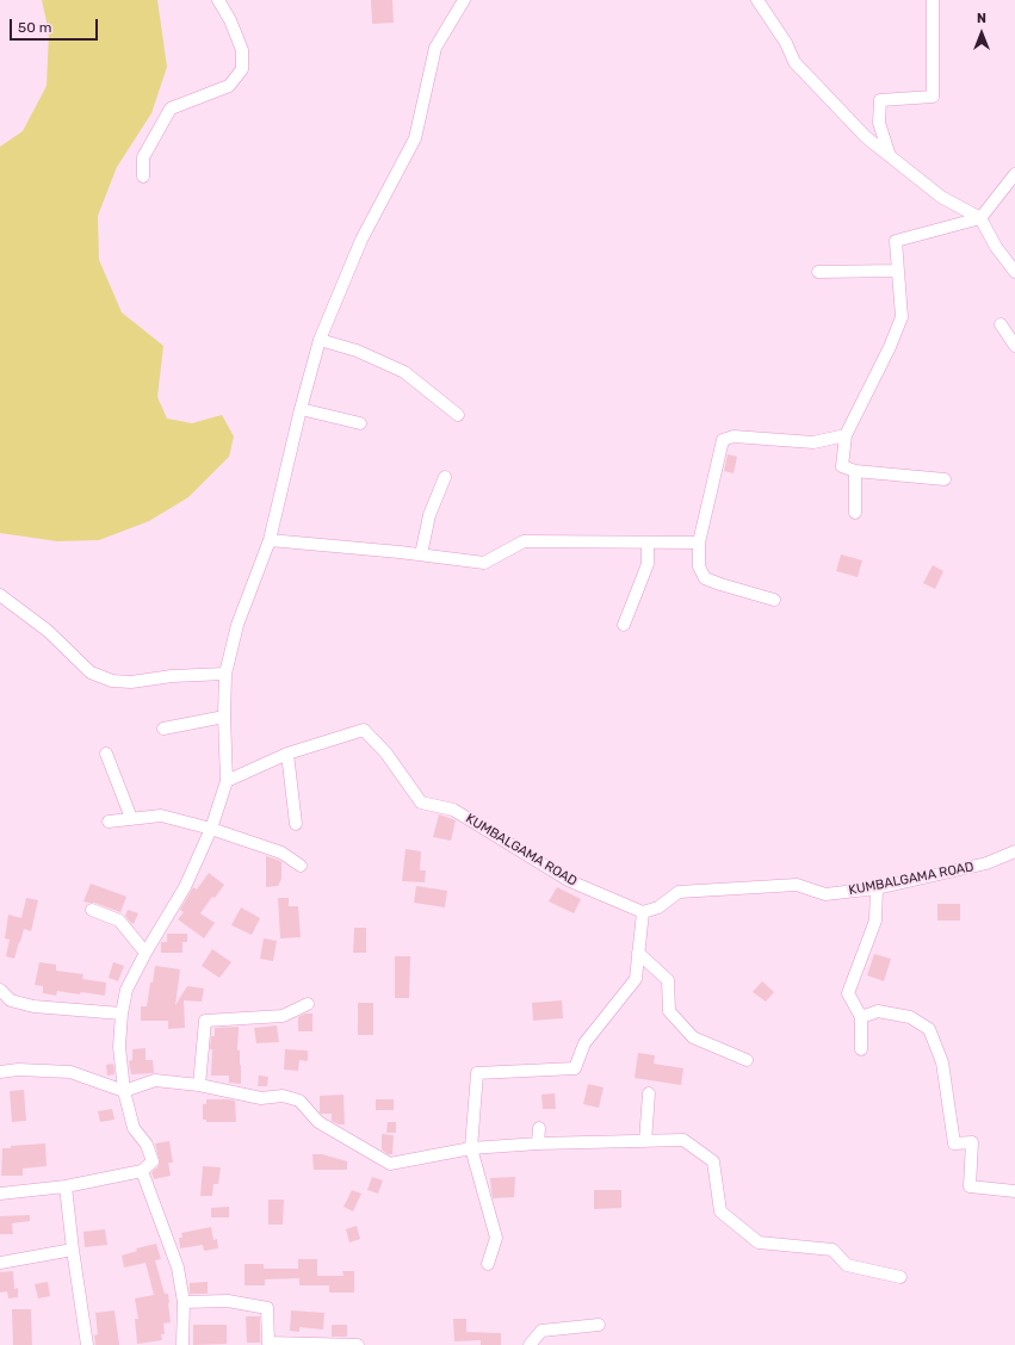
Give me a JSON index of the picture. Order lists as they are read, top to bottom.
{
  "streets": {
    "street": ["KUMBALGAMA ROAD"]
  },
  "scale_bar": "50 m",
  "north": "top"
}
